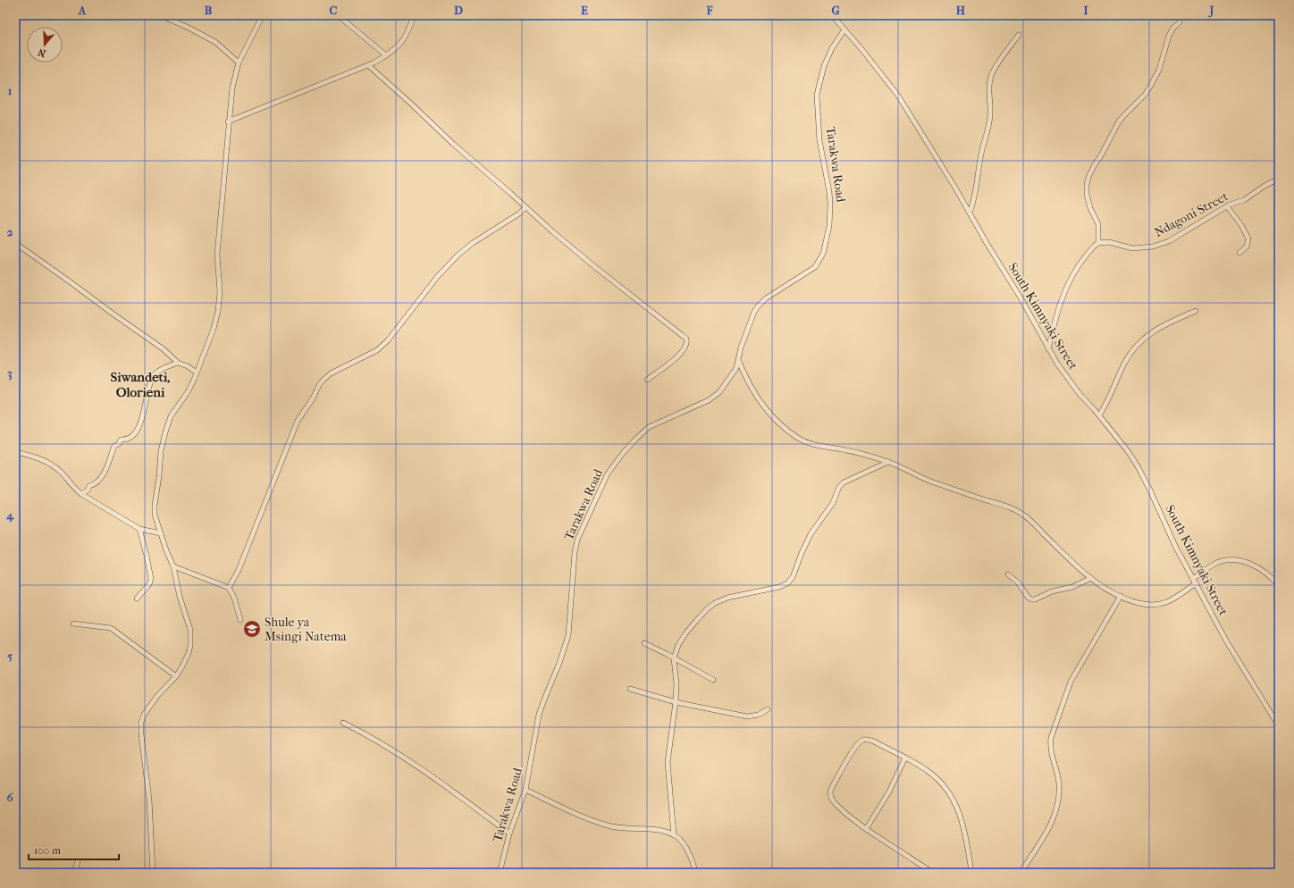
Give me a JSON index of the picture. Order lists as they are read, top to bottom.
{
  "streets": {
    "street": ["Tarakwa Road", "Ndagoni Street", "South Kimnyaki Street"]
  },
  "crossings": [
    ["Tarakwa Road", "South Kimnyaki Street"]
  ],
  "districts": ["Siwandeti, Olorieni"],
  "places": {
    "school or university": ["Shule ya Msingi Natema"]
  },
  "scale_bar": "100 m",
  "north": "bottom",
  "grid": {
    "columns": [
      "A",
      "B",
      "C",
      "D",
      "E",
      "F",
      "G",
      "H",
      "I",
      "J"
    ],
    "rows": [
      "1",
      "2",
      "3",
      "4",
      "5",
      "6"
    ]
  }
}
